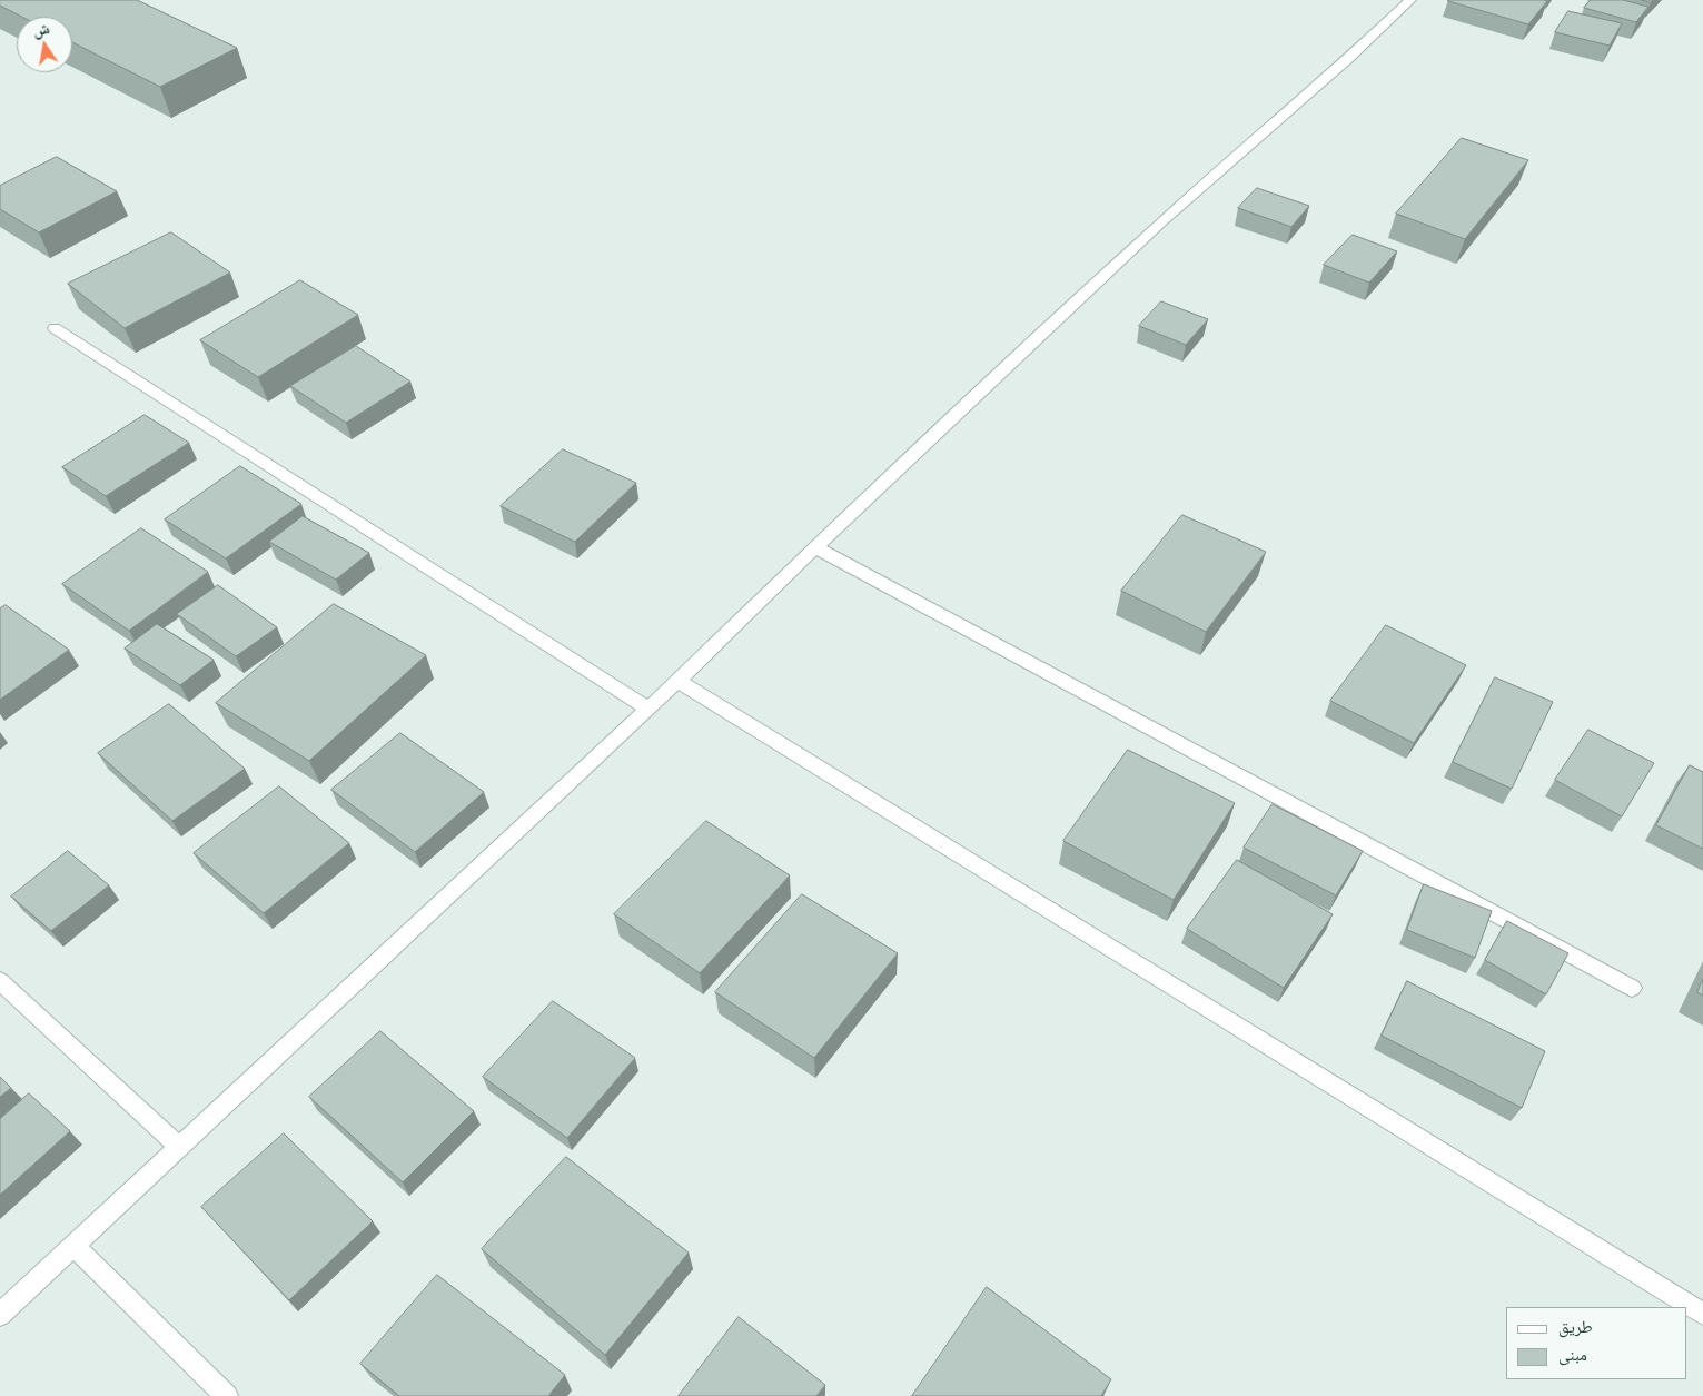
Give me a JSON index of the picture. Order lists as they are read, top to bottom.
{
  "legend": ["طريق", "مبنى"],
  "north": "top"
}
